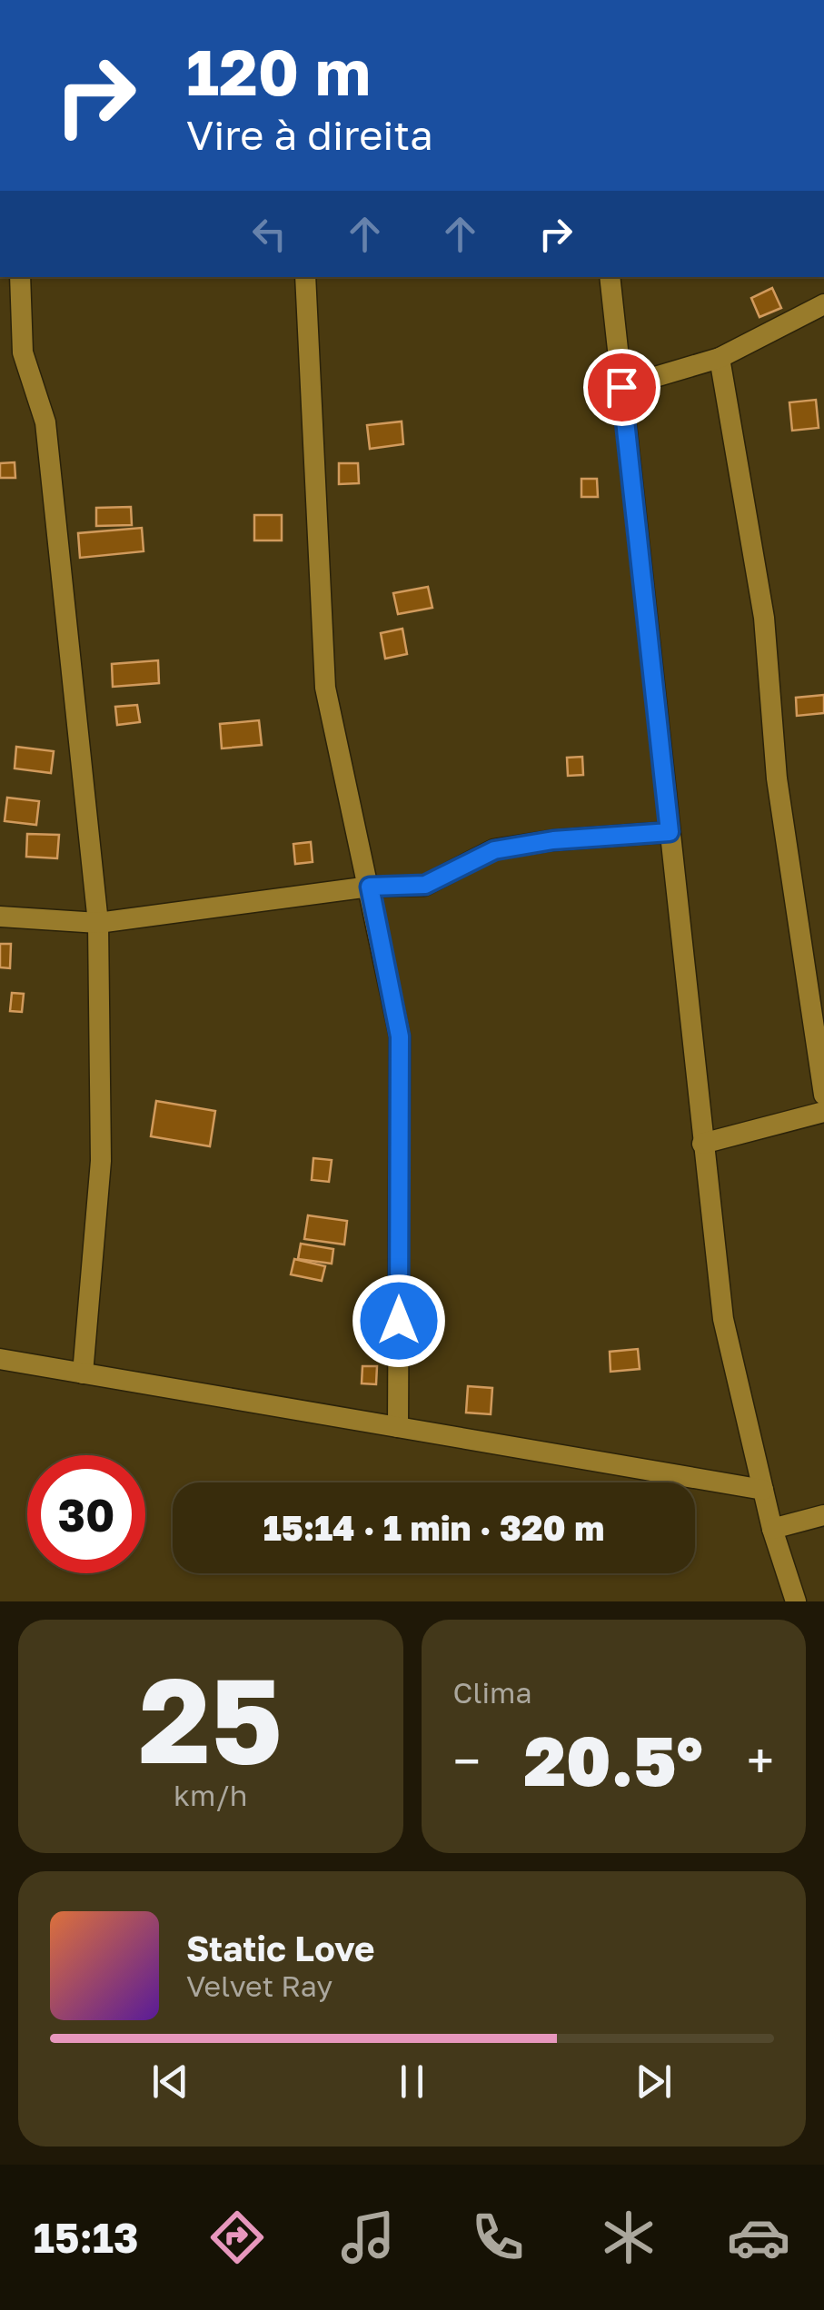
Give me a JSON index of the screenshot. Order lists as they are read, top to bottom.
{
  "page": {
    "turn": ["120 m", "Vire à direita"],
    "limit": "30",
    "trip": "15:14 · 1 min · 320 m",
    "tile": [
      ["25", "km/h"],
      "Clima"
    ],
    "heat": ["−", "20.5°", "+"],
    "song": ["Static Love", "Velvet Ray"],
    "tabs": "15:13"
  }
}
